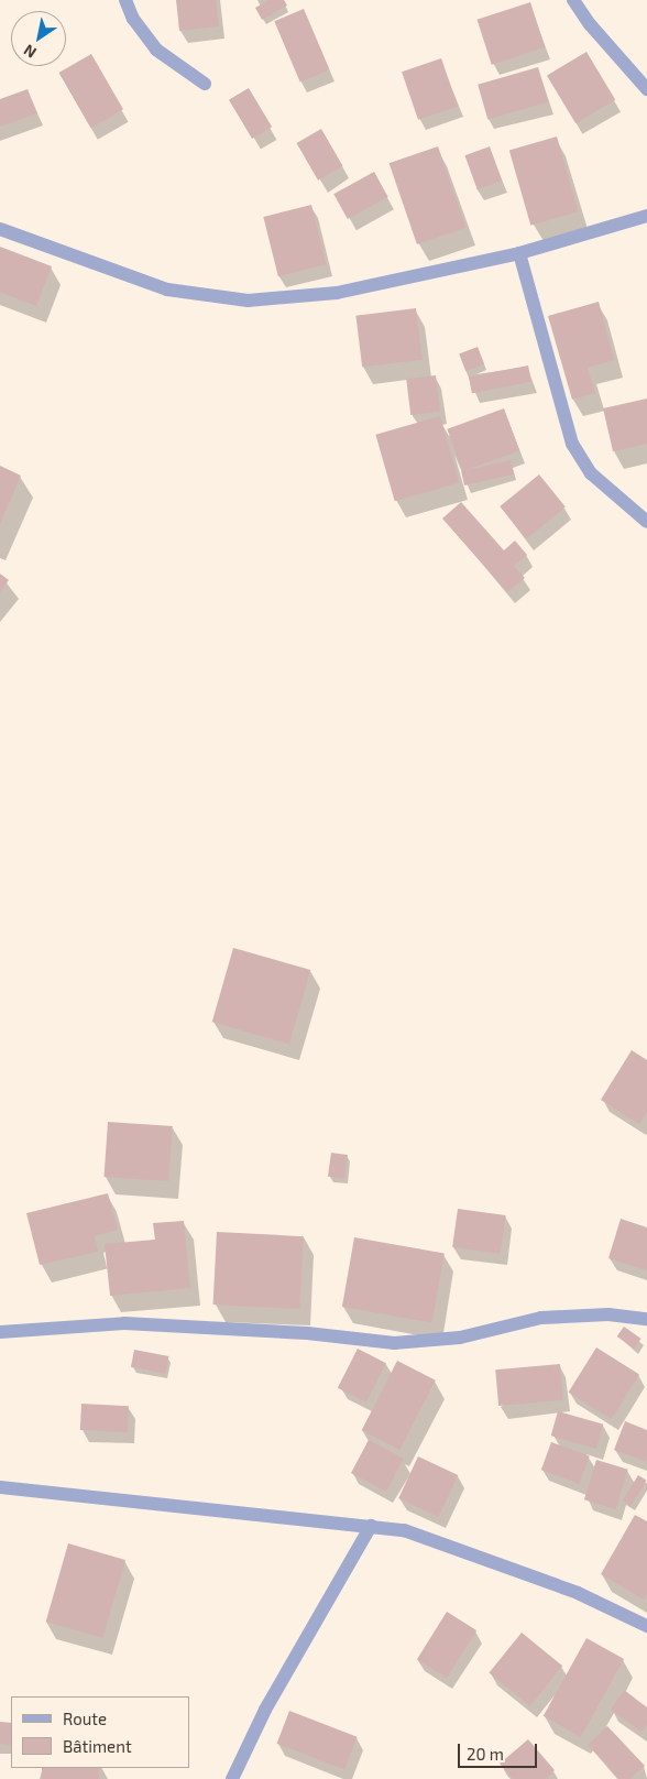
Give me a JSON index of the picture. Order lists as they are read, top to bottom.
{
  "legend": ["Route", "Bâtiment"],
  "scale_bar": "20 m",
  "north": "bottom left"
}
